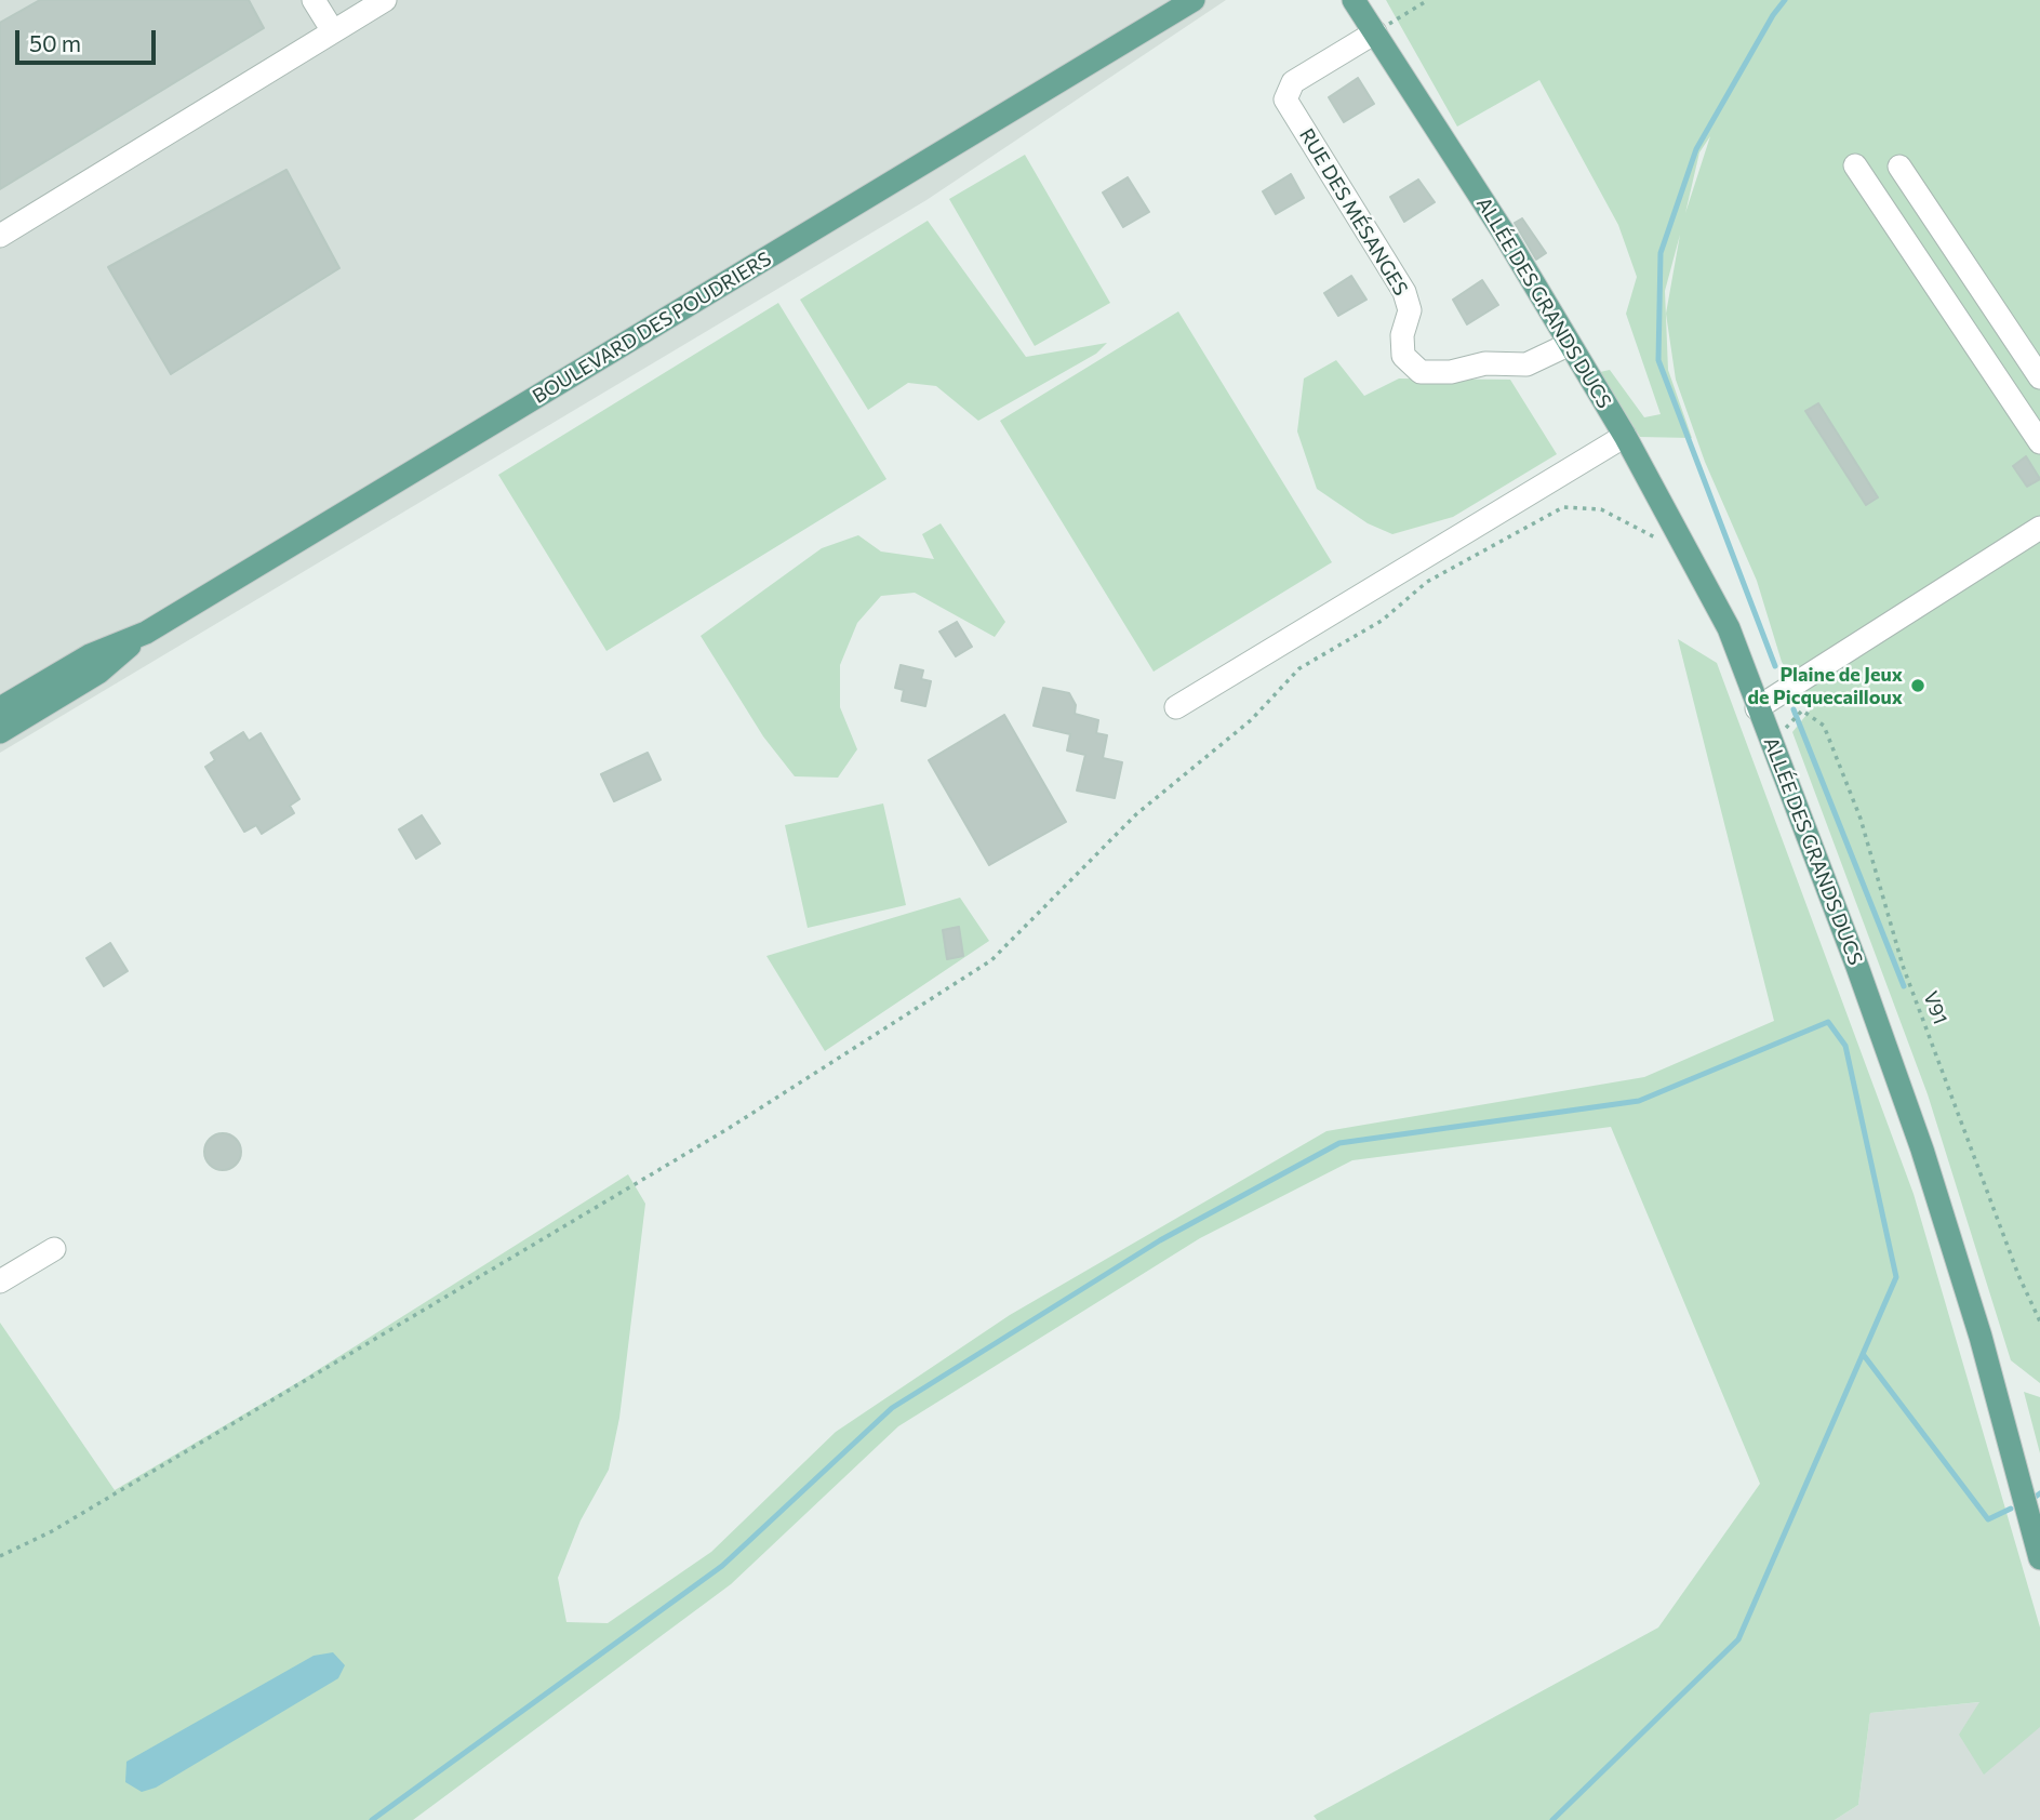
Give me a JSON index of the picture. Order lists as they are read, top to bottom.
{
  "streets": {
    "main road": ["ALLÉE DES GRANDS DUCS", "BOULEVARD DES POUDRIERS"],
    "street": ["RUE DES MÉSANGES"],
    "path": ["V91"]
  },
  "crossings": [
    ["RUE DES MÉSANGES", "ALLÉE DES GRANDS DUCS"],
    ["ALLÉE DES GRANDS DUCS", "V91"]
  ],
  "places": ["Plaine de Jeux de Picquecailloux"],
  "scale_bar": "50 m"
}
